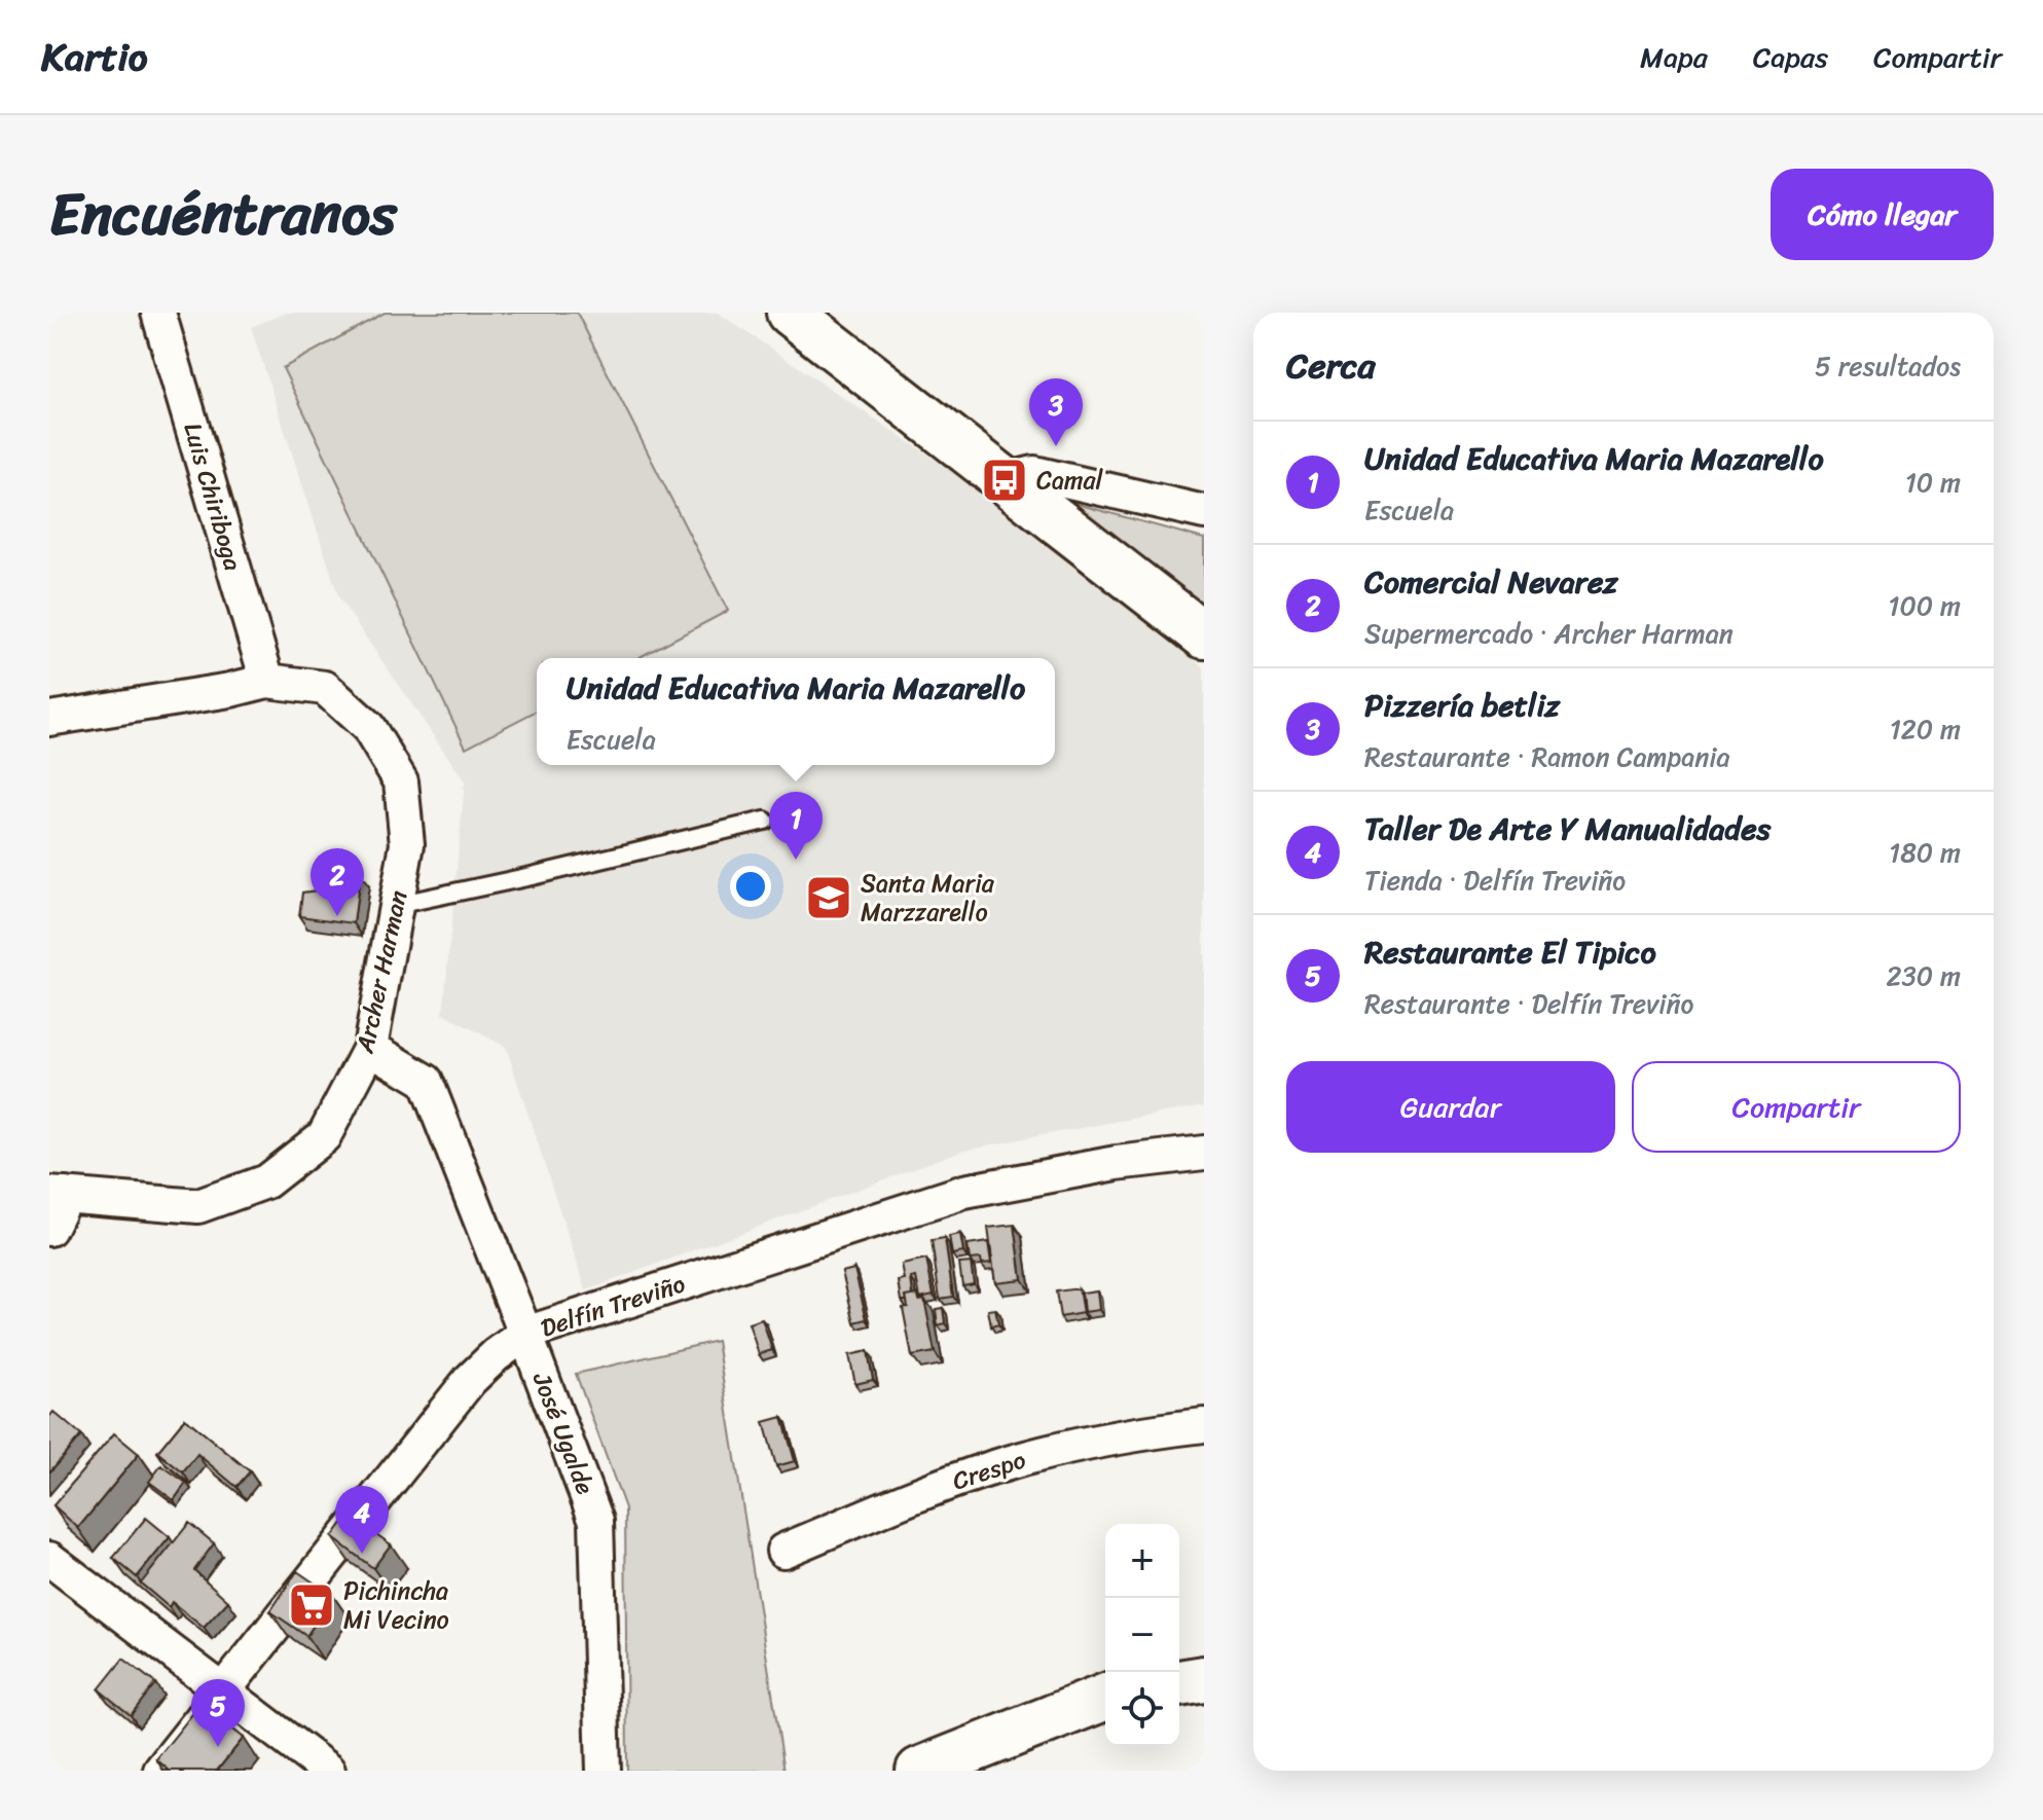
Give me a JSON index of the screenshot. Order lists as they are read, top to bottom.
{
  "streets": {
    "street": [
      "Luis Chiriboga",
      "Archer Harman",
      "Delfín Treviño",
      "José Ugalde",
      "Crespo"
    ]
  },
  "crossings": [
    ["Luis Chiriboga", "Archer Harman"],
    ["Archer Harman", "José Ugalde"],
    ["Delfín Treviño", "José Ugalde"]
  ],
  "places": {
    "bus stop": ["Camal"],
    "school or university": ["Santa Maria Marzzarello"],
    "supermarket": ["Pichincha Mi Vecino"]
  },
  "page": {
    "header": "Kartio",
    "nav": ["Mapa", "Capas", "Compartir"],
    "title": "Encuéntranos",
    "buttons": [
      "Cómo llegar",
      ["Guardar", "Compartir"]
    ],
    "heading": ["Cerca", "5 resultados"],
    "pins": [
      "3",
      "1",
      "2",
      "4",
      "5"
    ],
    "list": [
      {
        "mark": "1",
        "name": "Unidad Educativa Maria Mazarello",
        "note": "Escuela",
        "value": "10 m"
      },
      {
        "mark": "2",
        "name": "Comercial Nevarez",
        "note": "Supermercado · Archer Harman",
        "value": "100 m"
      },
      {
        "mark": "3",
        "name": "Pizzería betliz",
        "note": "Restaurante · Ramon Campania",
        "value": "120 m"
      },
      {
        "mark": "4",
        "name": "Taller De Arte Y Manualidades",
        "note": "Tienda · Delfín Treviño",
        "value": "180 m"
      },
      {
        "mark": "5",
        "name": "Restaurante El Tipico",
        "note": "Restaurante · Delfín Treviño",
        "value": "230 m"
      }
    ],
    "popup": ["Unidad Educativa Maria Mazarello", "Escuela"],
    "map_buttons": ["+", "−"]
  }
}
